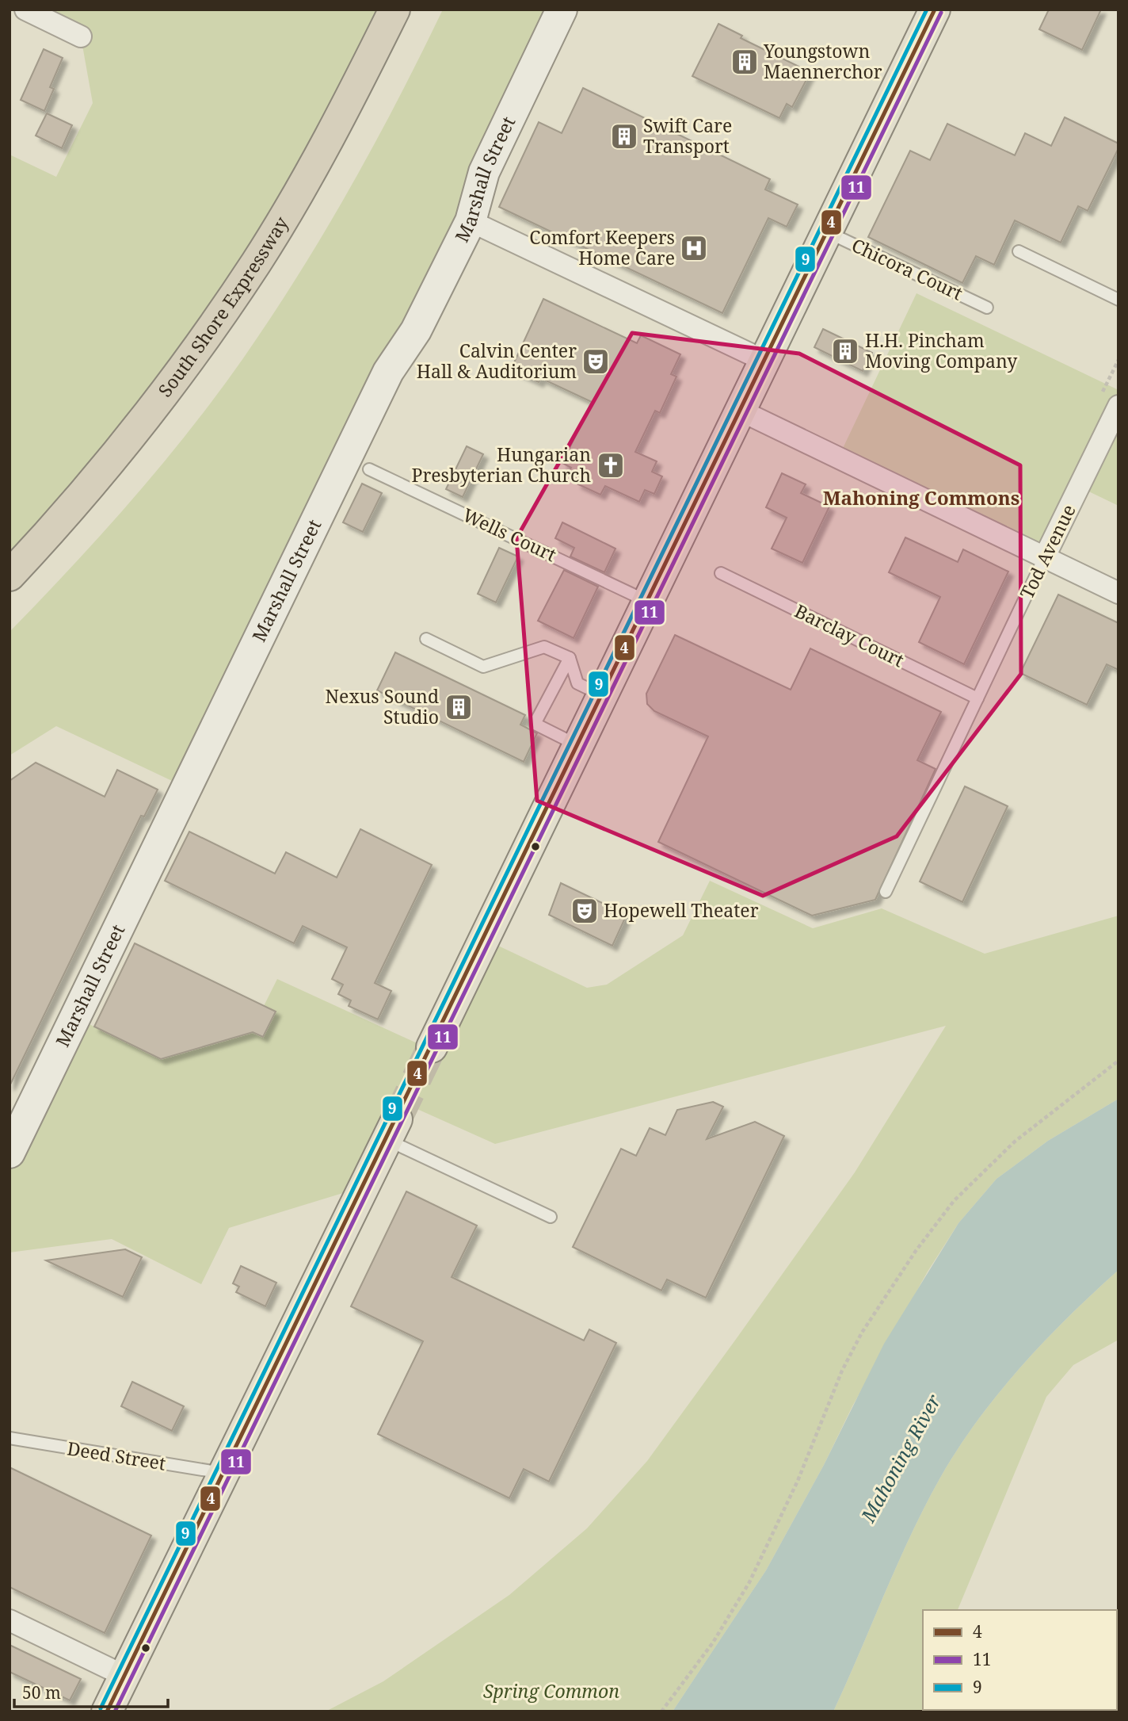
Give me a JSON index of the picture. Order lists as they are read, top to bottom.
{
  "streets": {
    "highway": ["South Shore Expressway"],
    "street": ["Marshall Street", "Tod Avenue"],
    "lane": [
      "Chicora Court",
      "Wells Court",
      "Barclay Court",
      "Deed Street"
    ]
  },
  "crossings": [
    ["Tod Avenue", "Barclay Court"]
  ],
  "districts": ["Mahoning Commons"],
  "water": ["Mahoning River"],
  "parks": ["Spring Common"],
  "places": {
    "building": [
      "Youngstown Maennerchor",
      "Swift Care Transport",
      "H.H. Pincham Moving Company",
      "Nexus Sound Studio"
    ],
    "hospital": ["Comfort Keepers Home Care"],
    "theatre": ["Calvin Center Hall & Auditorium", "Hopewell Theater"],
    "church": ["Hungarian Presbyterian Church"]
  },
  "lines": ["transit line 4", "transit line 9", "transit line 11"],
  "legend": ["4", "11", "9"],
  "scale_bar": "50 m"
}
